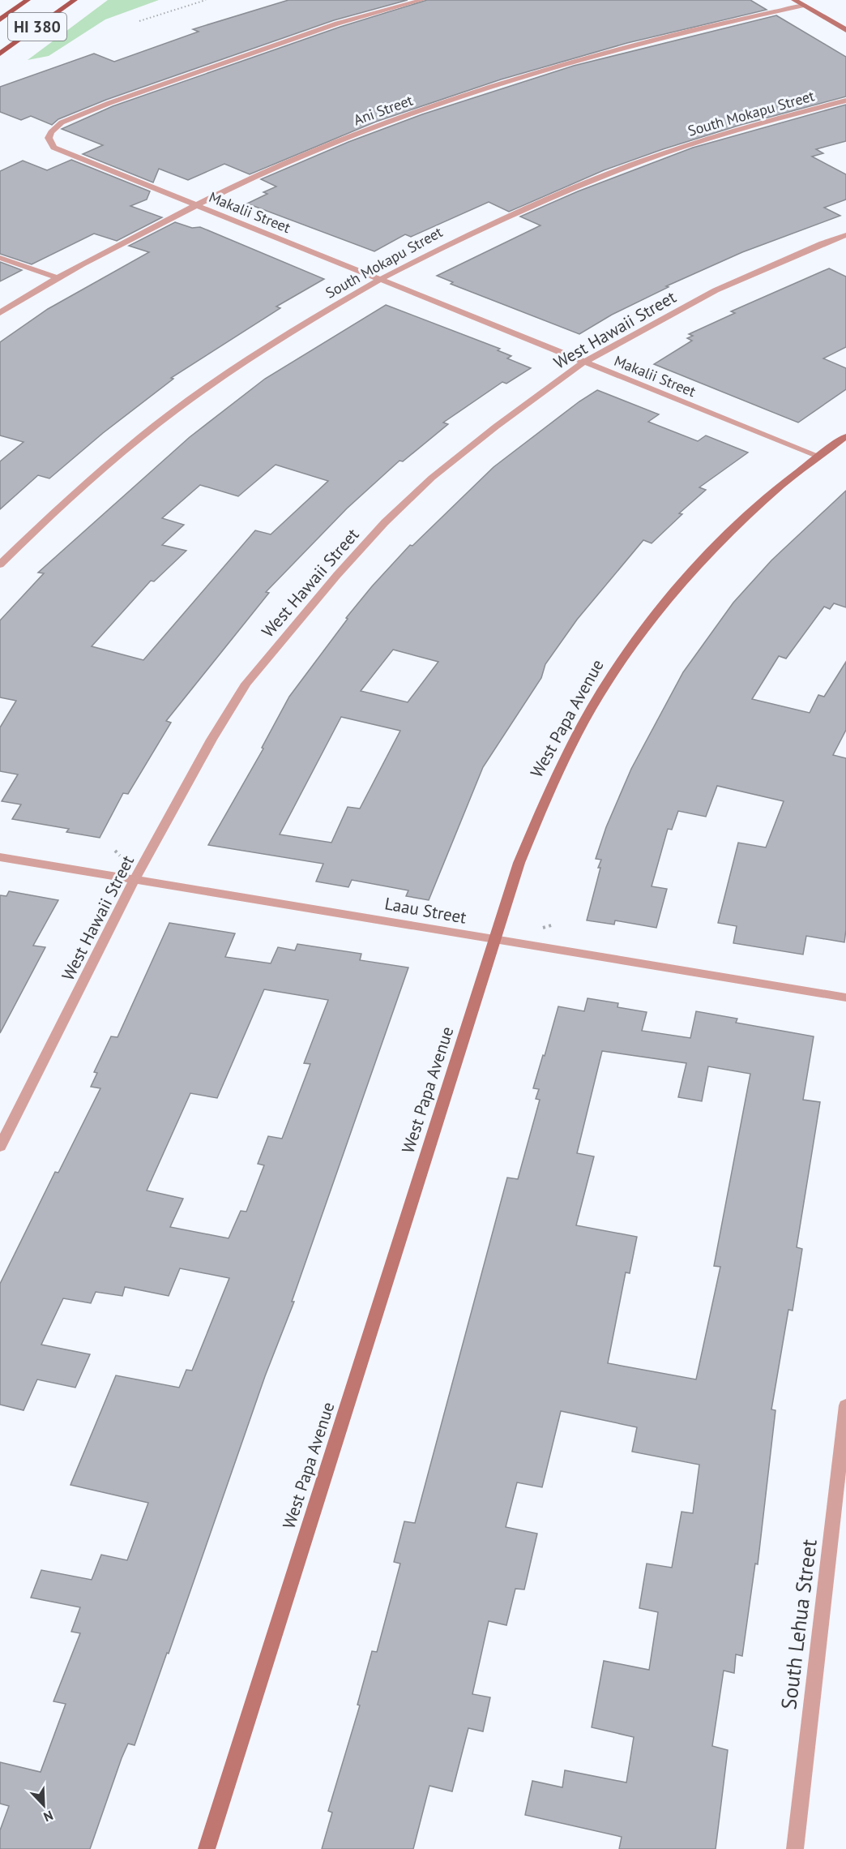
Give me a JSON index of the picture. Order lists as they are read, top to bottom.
{
  "streets": {
    "main road": ["HI 380"],
    "street": [
      "Ani Street",
      "South Mokapu Street",
      "Makalii Street",
      "West Hawaii Street",
      "West Papa Avenue",
      "Laau Street",
      "South Lehua Street"
    ]
  },
  "crossings": [
    ["Ani Street", "Makalii Street"],
    ["South Mokapu Street", "Makalii Street"],
    ["Makalii Street", "West Hawaii Street"],
    ["Makalii Street", "West Papa Avenue"],
    ["West Hawaii Street", "Laau Street"],
    ["West Papa Avenue", "Laau Street"]
  ],
  "north": "bottom right"
}
